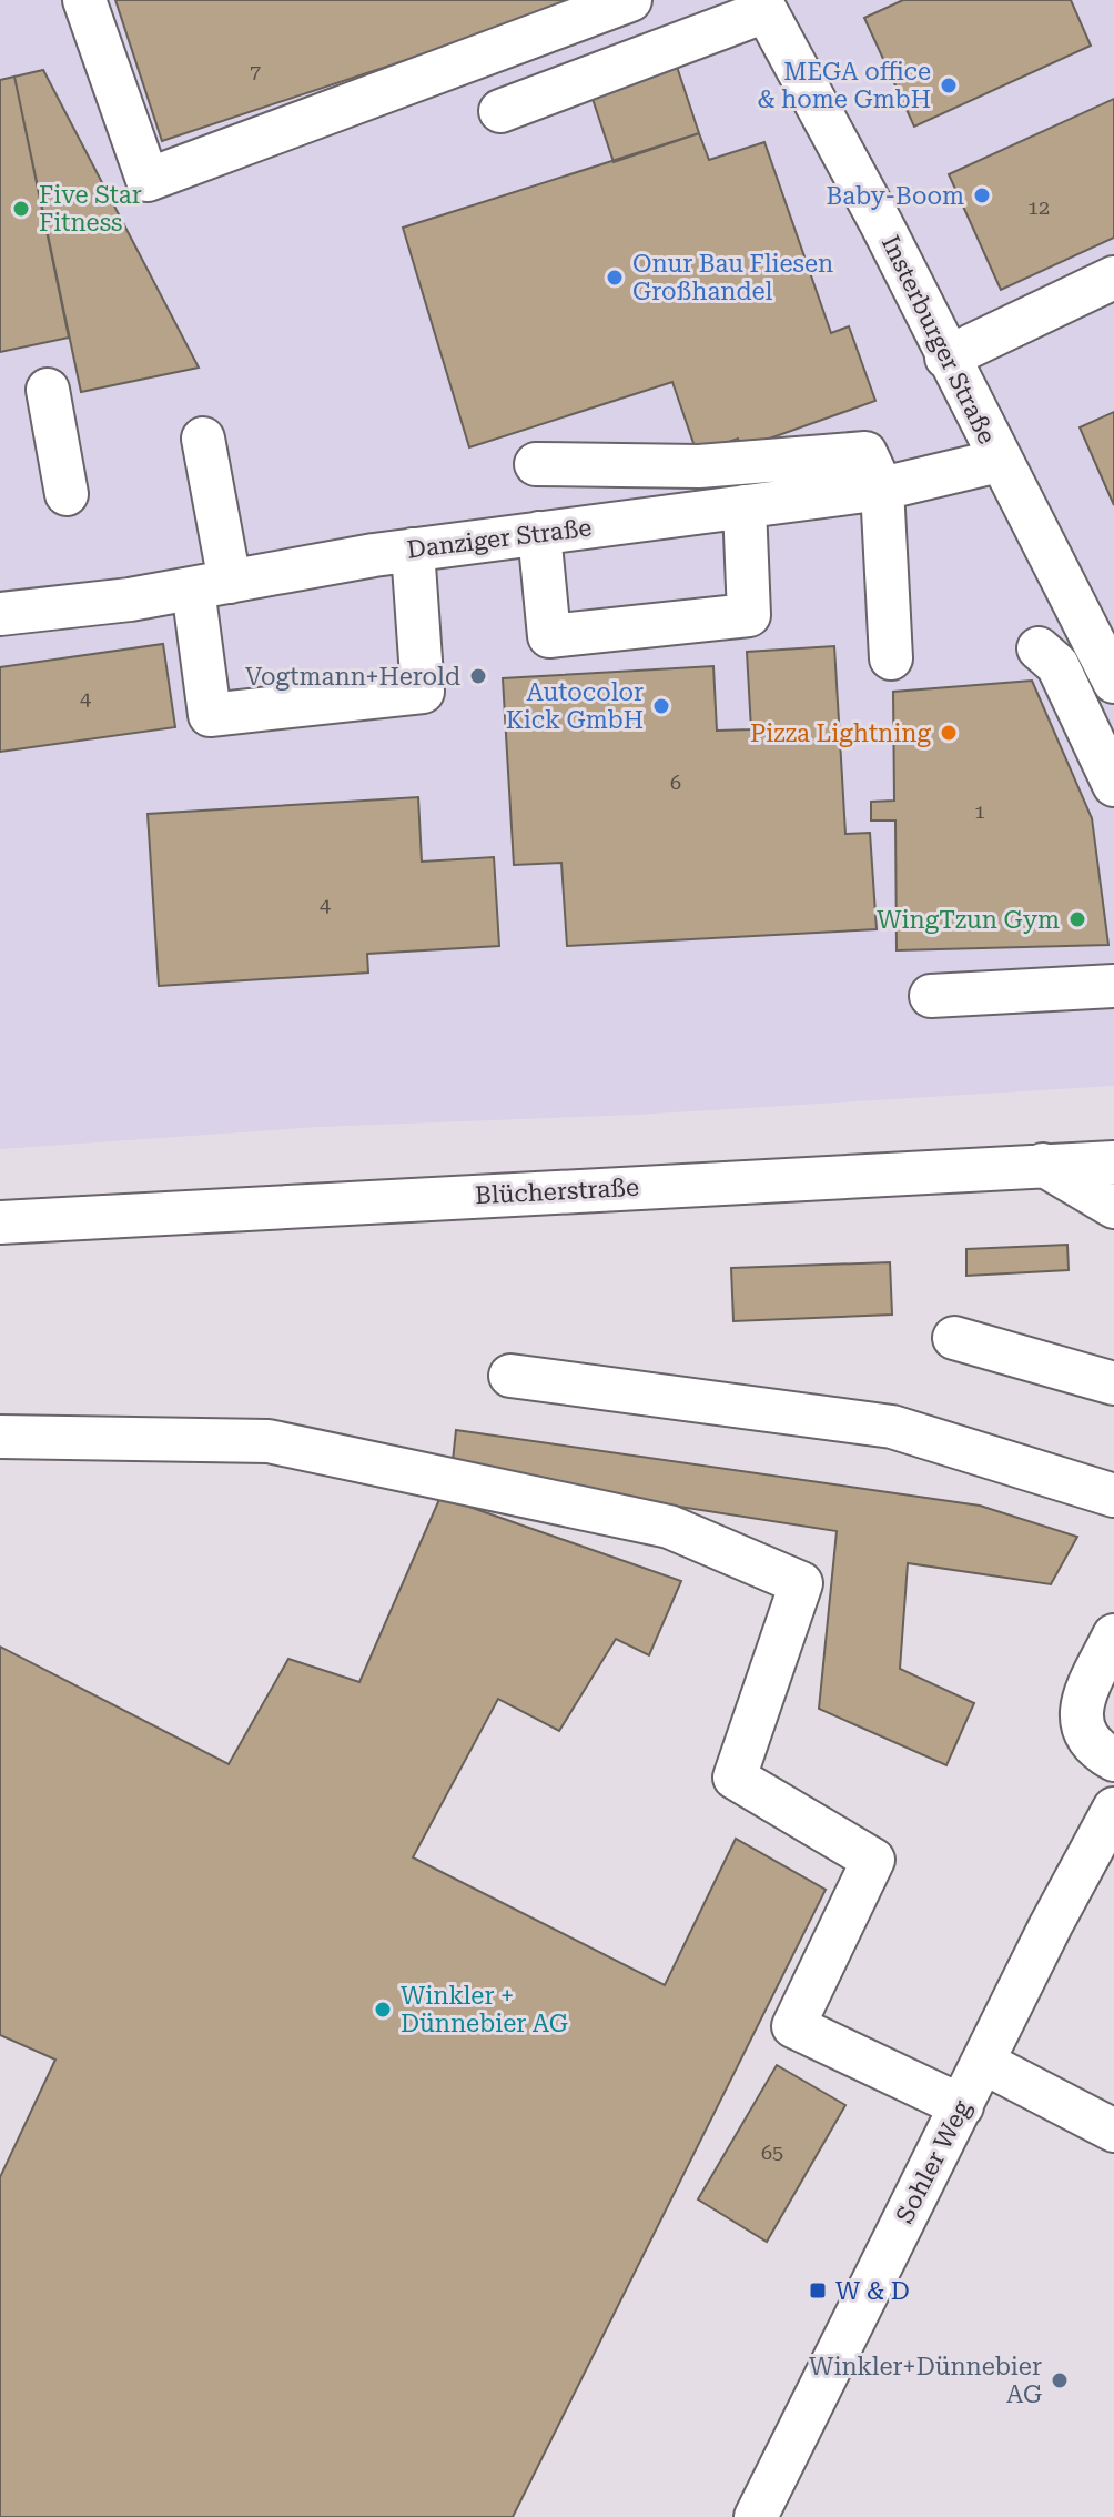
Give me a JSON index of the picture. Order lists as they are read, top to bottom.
{
  "streets": {
    "street": [
      "Insterburger Straße",
      "Danziger Straße",
      "Blücherstraße",
      "Sohler Weg"
    ]
  },
  "crossings": [
    ["Insterburger Straße", "Danziger Straße"]
  ],
  "places": {
    "other": [
      "MEGA office & home GmbH",
      "Baby-Boom",
      "Five Star Fitness",
      "Onur Bau Fliesen Großhandel",
      "Vogtmann+Herold",
      "Autocolor Kick GmbH",
      "Pizza Lightning",
      "WingTzun Gym",
      "Winkler + Dünnebier AG",
      "Winkler+Dünnebier AG"
    ],
    "transit": ["W & D"]
  },
  "house_numbers": [
    "7",
    "12",
    "4",
    "6",
    "1",
    "4",
    "65"
  ]
}
